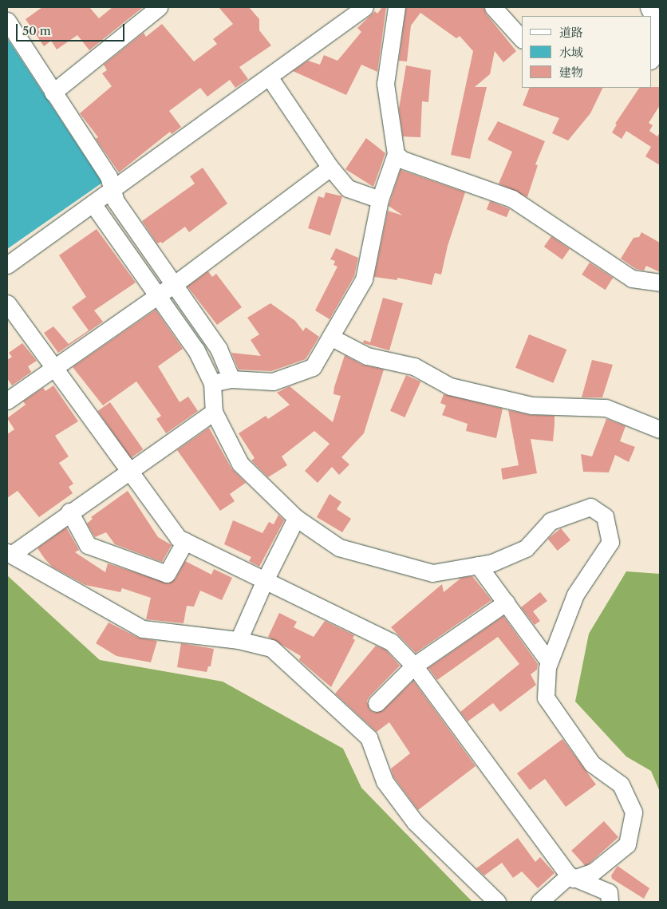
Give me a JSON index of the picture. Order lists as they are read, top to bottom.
{
  "legend": ["道路", "水域", "建物"],
  "scale_bar": "50 m"
}
